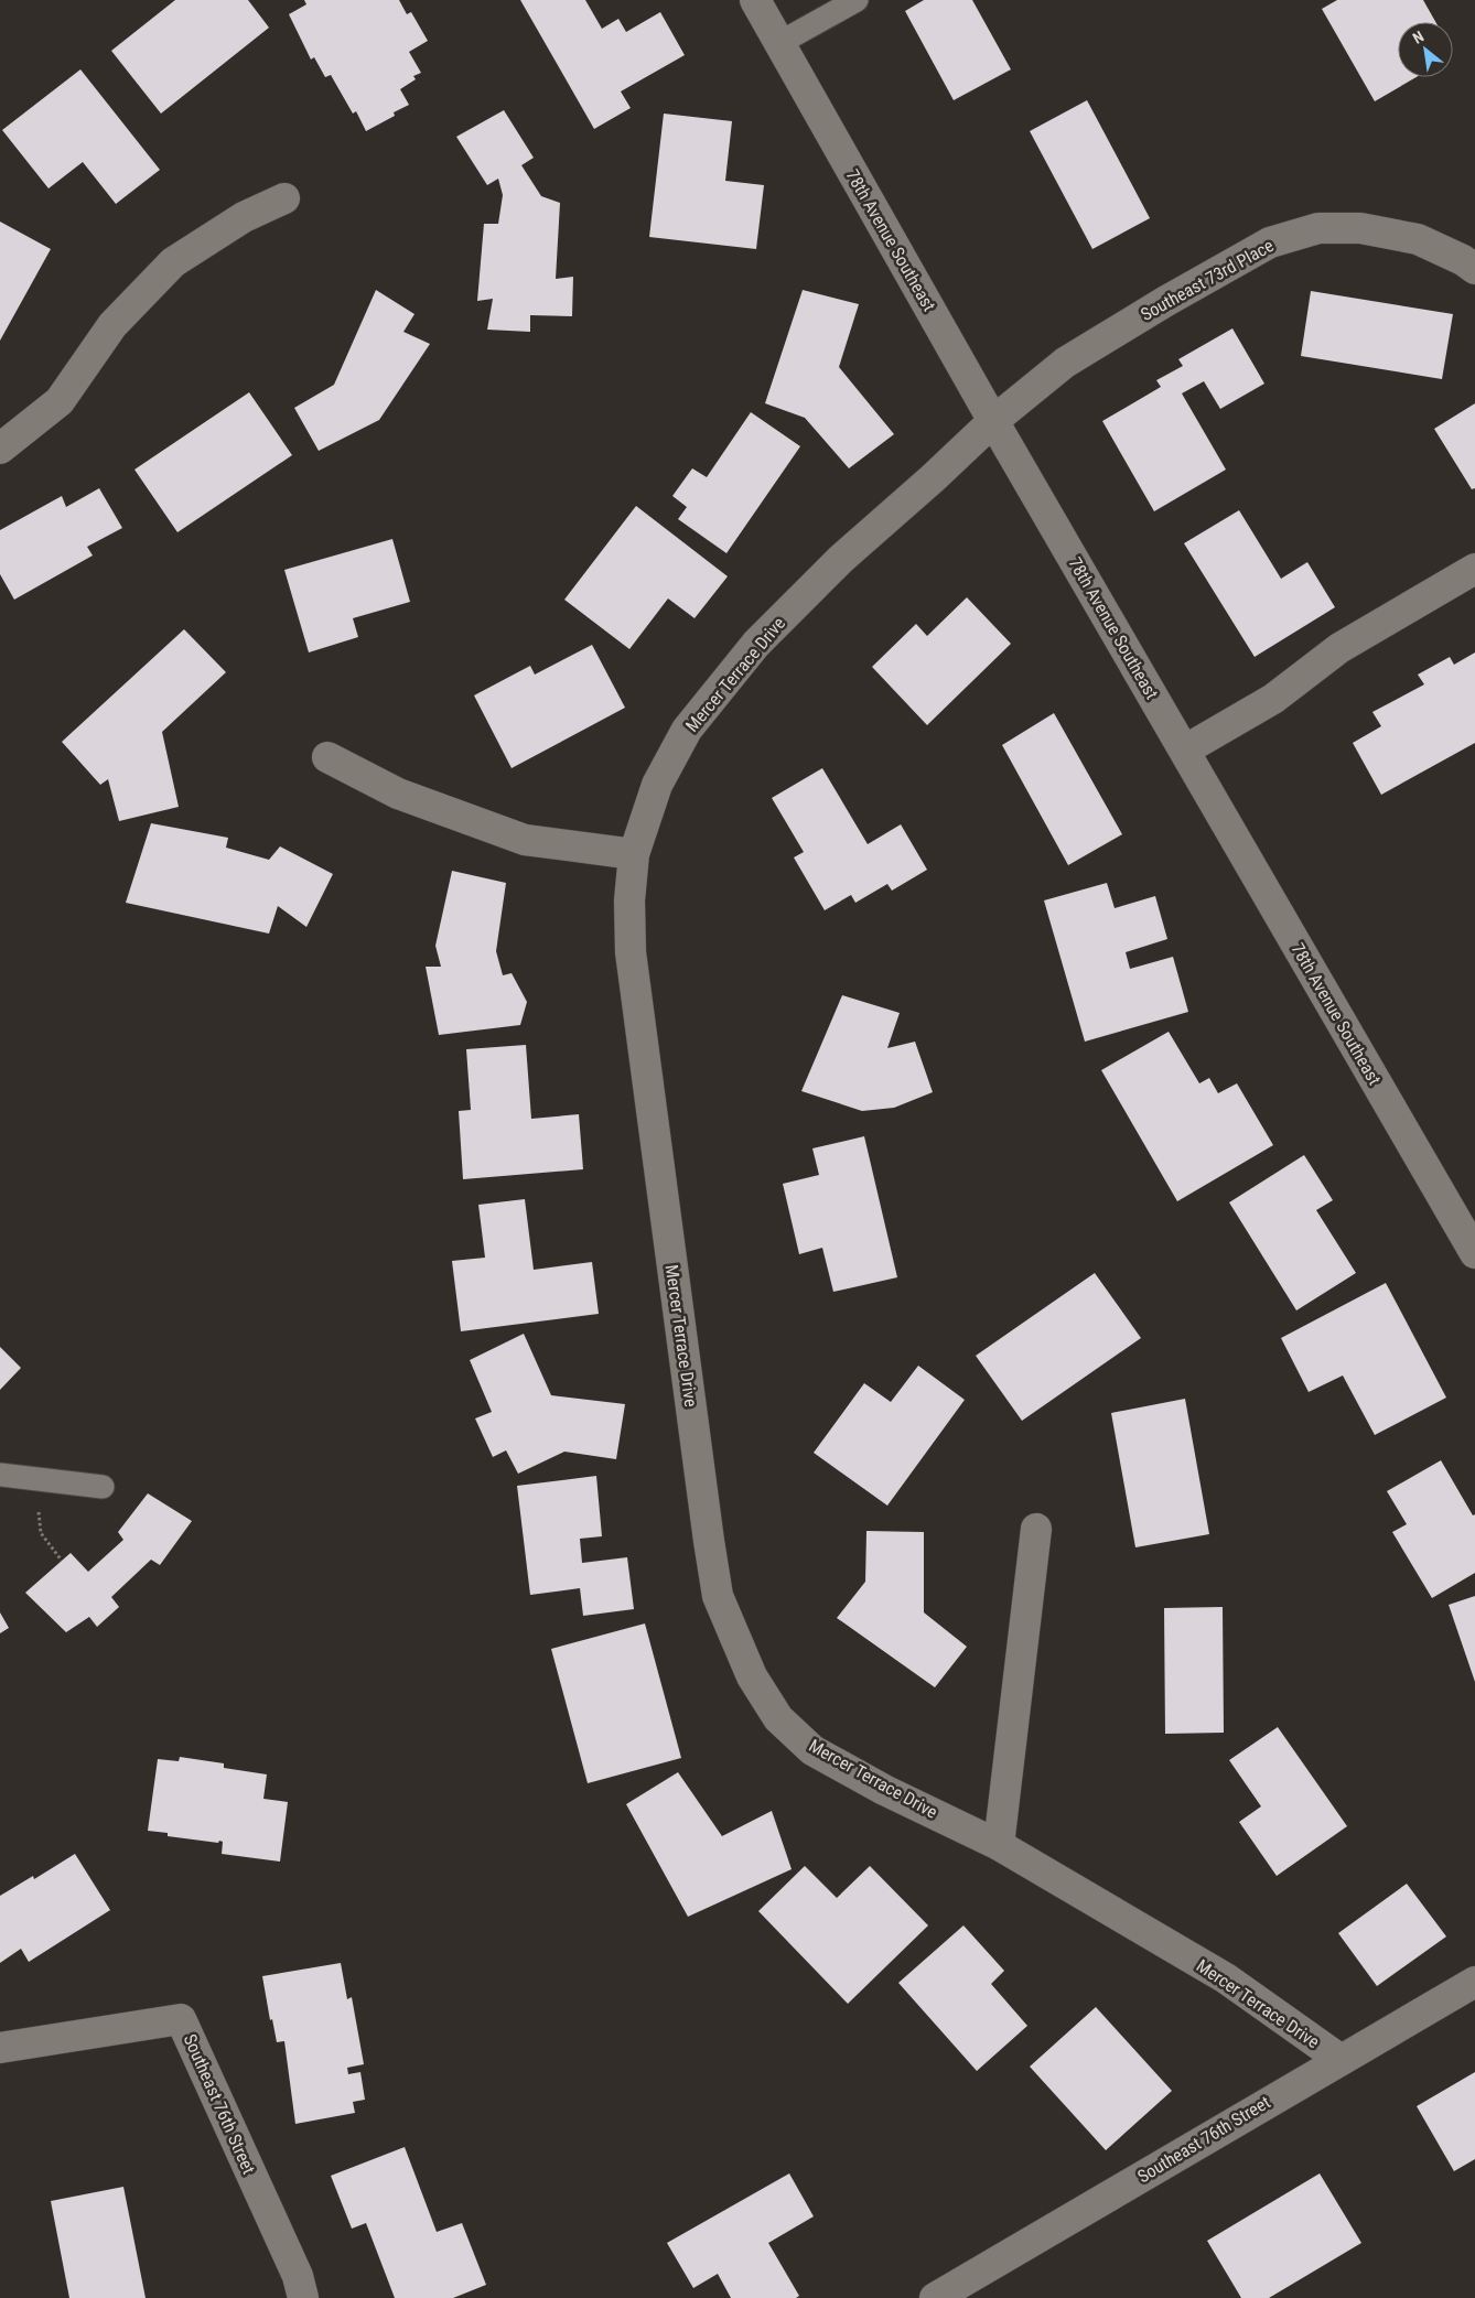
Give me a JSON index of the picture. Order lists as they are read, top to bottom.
{
  "streets": {
    "street": [
      "78th Avenue Southeast",
      "Southeast 73rd Place",
      "Mercer Terrace Drive",
      "Southeast 76th Street"
    ]
  },
  "crossings": [
    ["78th Avenue Southeast", "Southeast 73rd Place"],
    ["78th Avenue Southeast", "Mercer Terrace Drive"],
    ["Southeast 73rd Place", "Mercer Terrace Drive"],
    ["Mercer Terrace Drive", "Southeast 76th Street"]
  ],
  "north": "top left"
}
